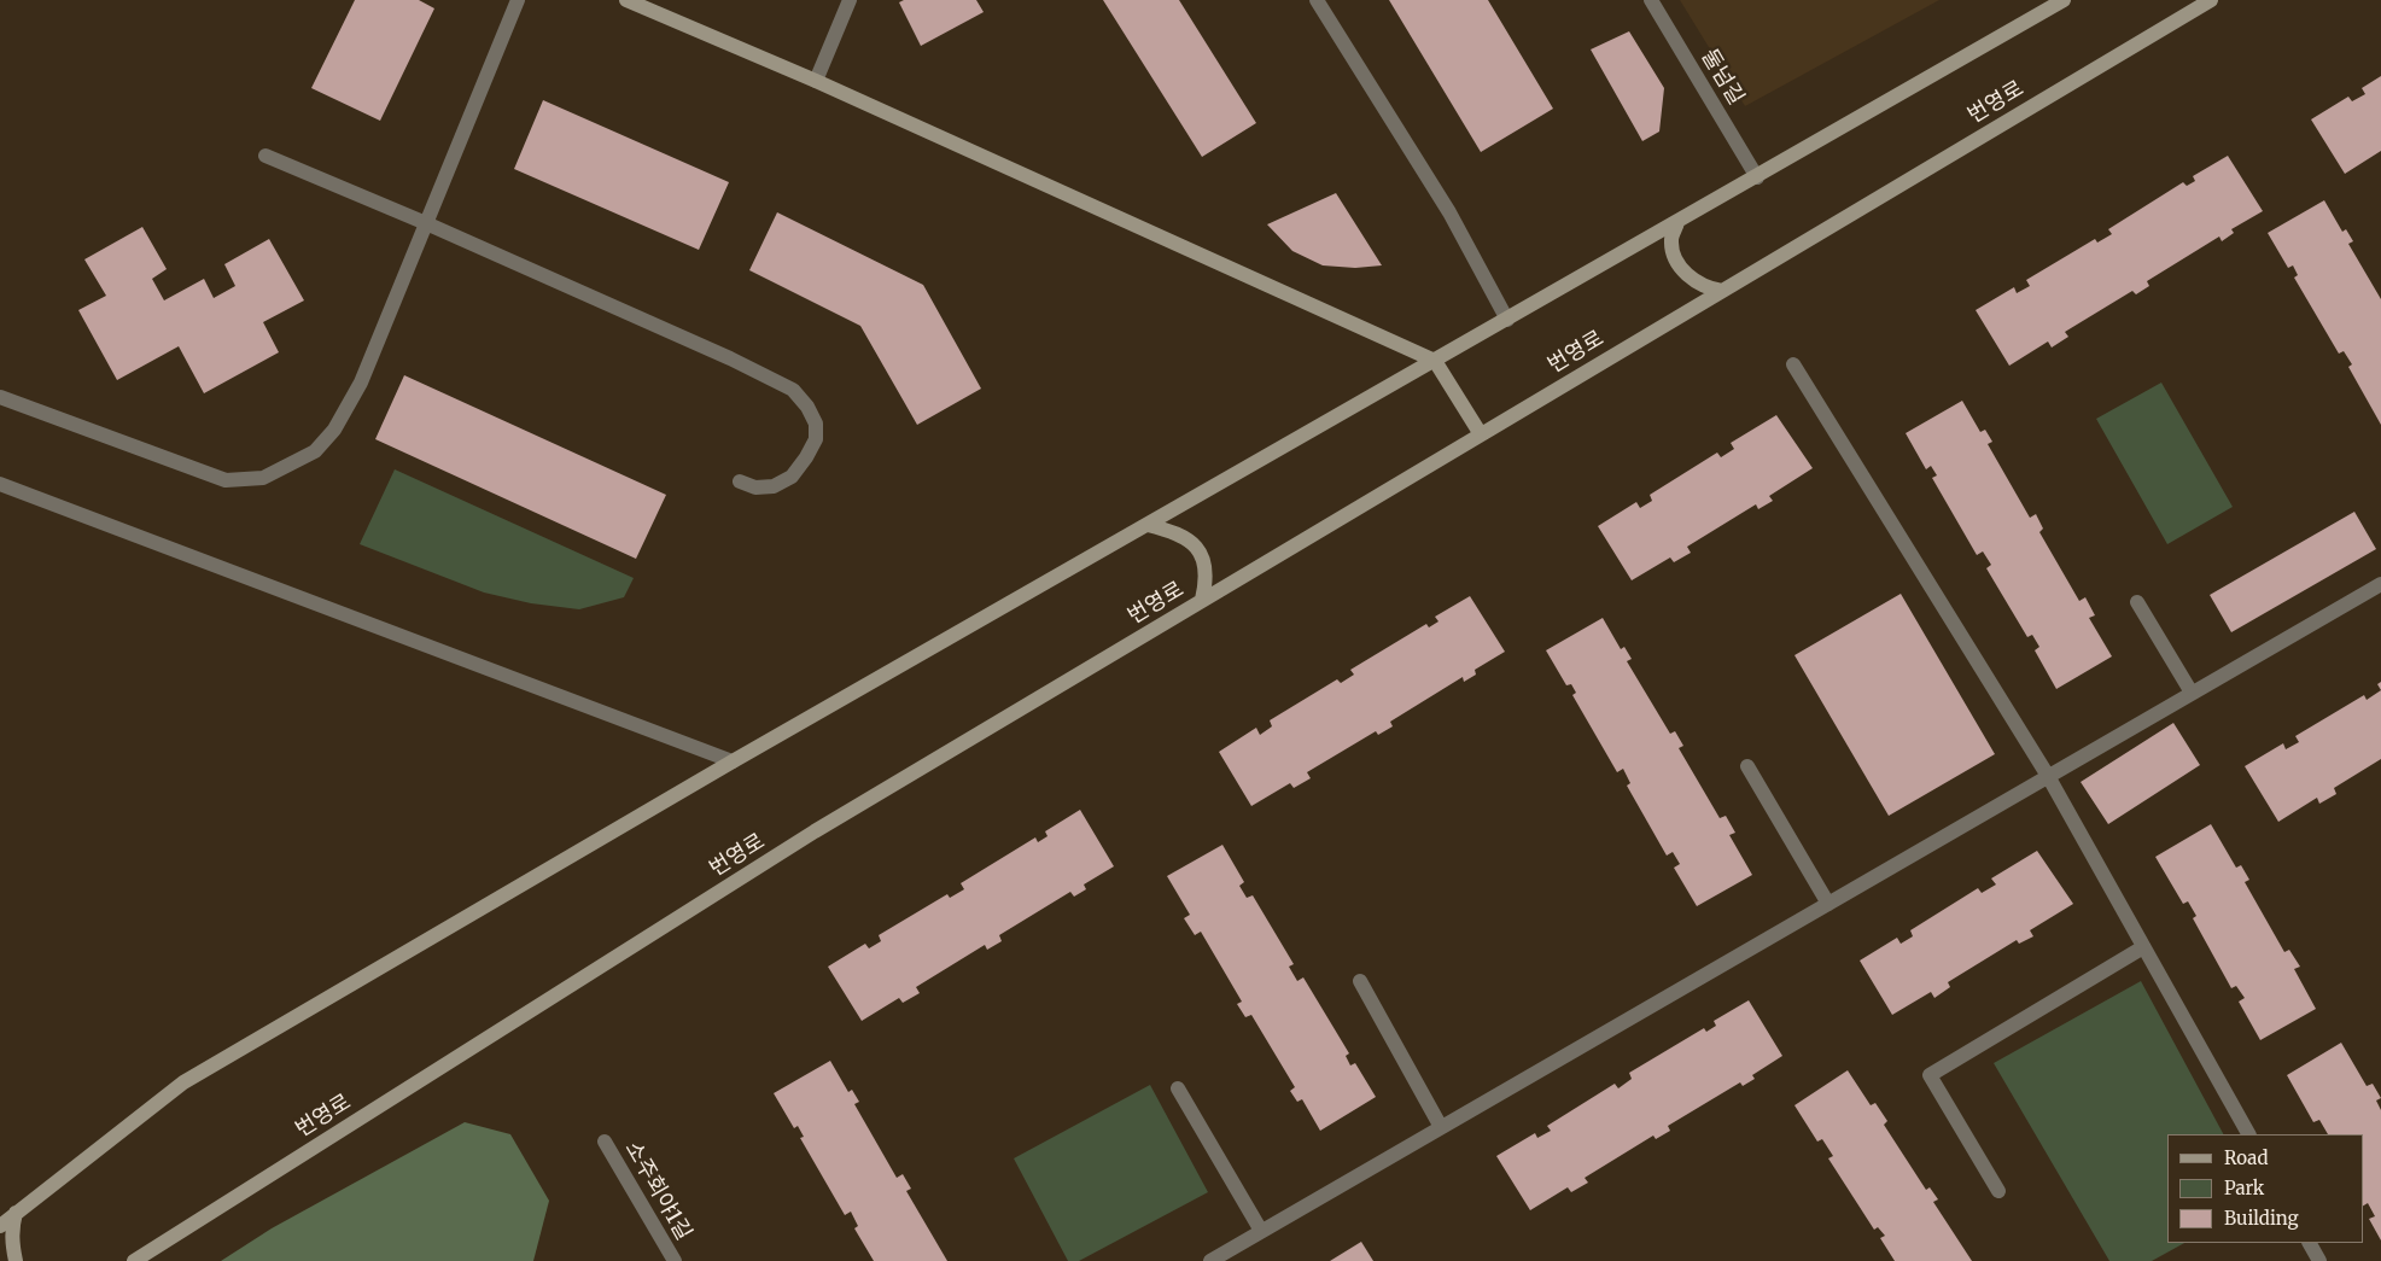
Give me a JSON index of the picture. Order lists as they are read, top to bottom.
{
  "streets": {
    "street": ["둘넘길", "번영로", "소주회야1길"]
  },
  "legend": ["Road", "Park", "Building"]
}
